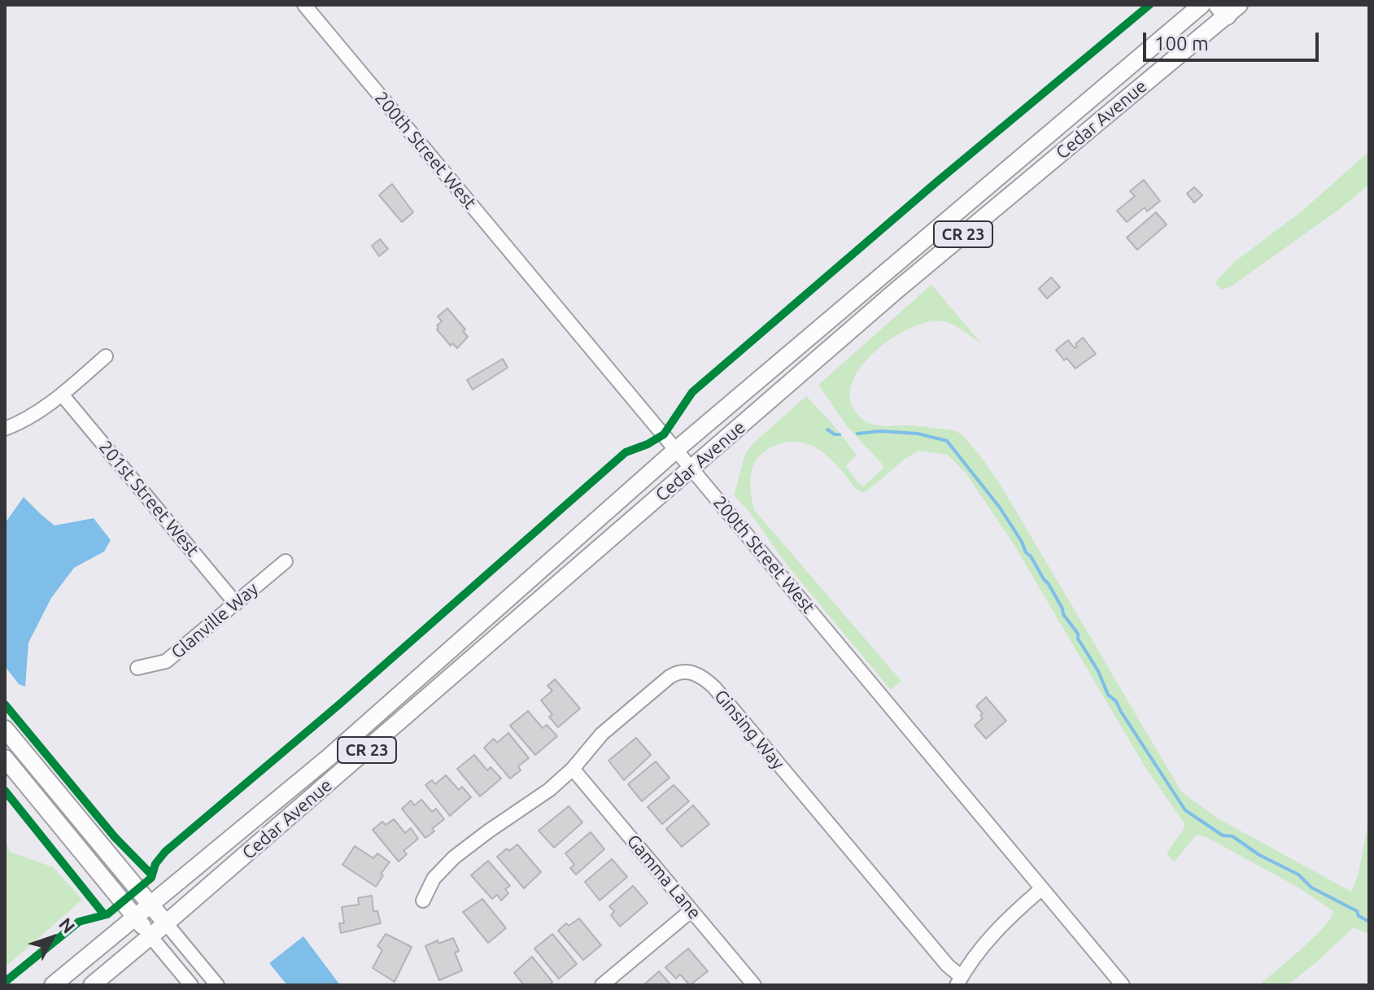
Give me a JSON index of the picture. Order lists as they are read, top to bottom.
{
  "streets": {
    "main road": ["Cedar Avenue", "CR 23"],
    "street": [
      "200th Street West",
      "201st Street West",
      "Glanville Way",
      "Ginsing Way",
      "Gamma Lane"
    ]
  },
  "crossings": [
    ["Cedar Avenue", "200th Street West"],
    ["Cedar Avenue", "CR 23"],
    ["201st Street West", "Glanville Way"],
    ["Ginsing Way", "Gamma Lane"]
  ],
  "scale_bar": "100 m",
  "north": "top right"
}
